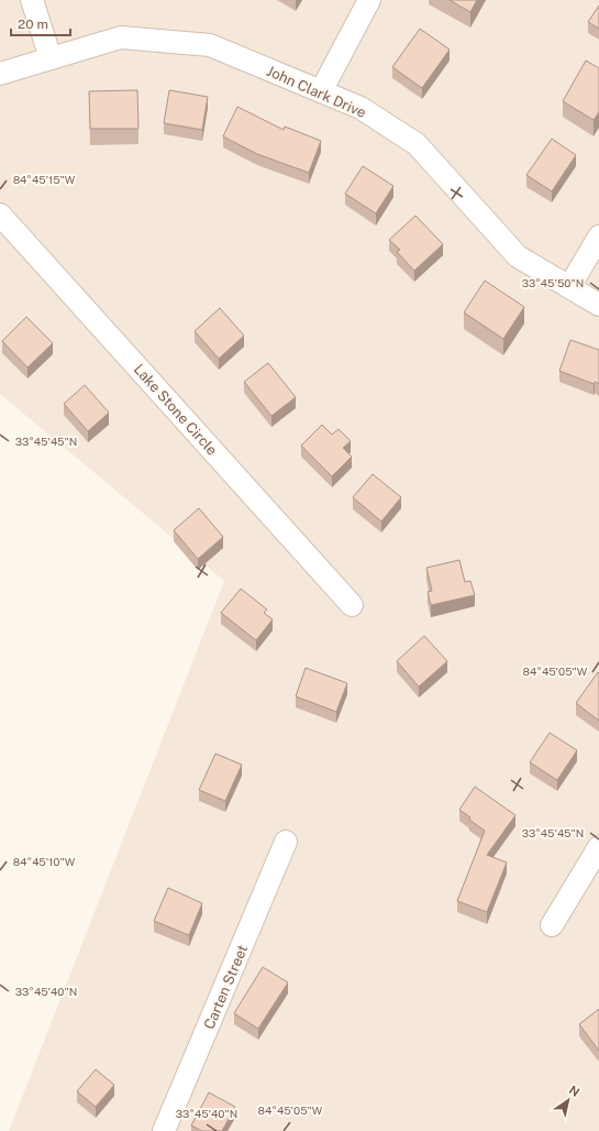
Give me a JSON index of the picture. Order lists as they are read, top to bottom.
{
  "streets": {
    "street": ["John Clark Drive", "Lake Stone Circle", "Carten Street"]
  },
  "scale_bar": "20 m",
  "north": "top right",
  "coordinates": [
    "84°45'15\"W",
    "33°45'50\"N",
    "33°45'45\"N",
    "84°45'05\"W",
    "84°45'10\"W",
    "33°45'40\"N"
  ]
}
